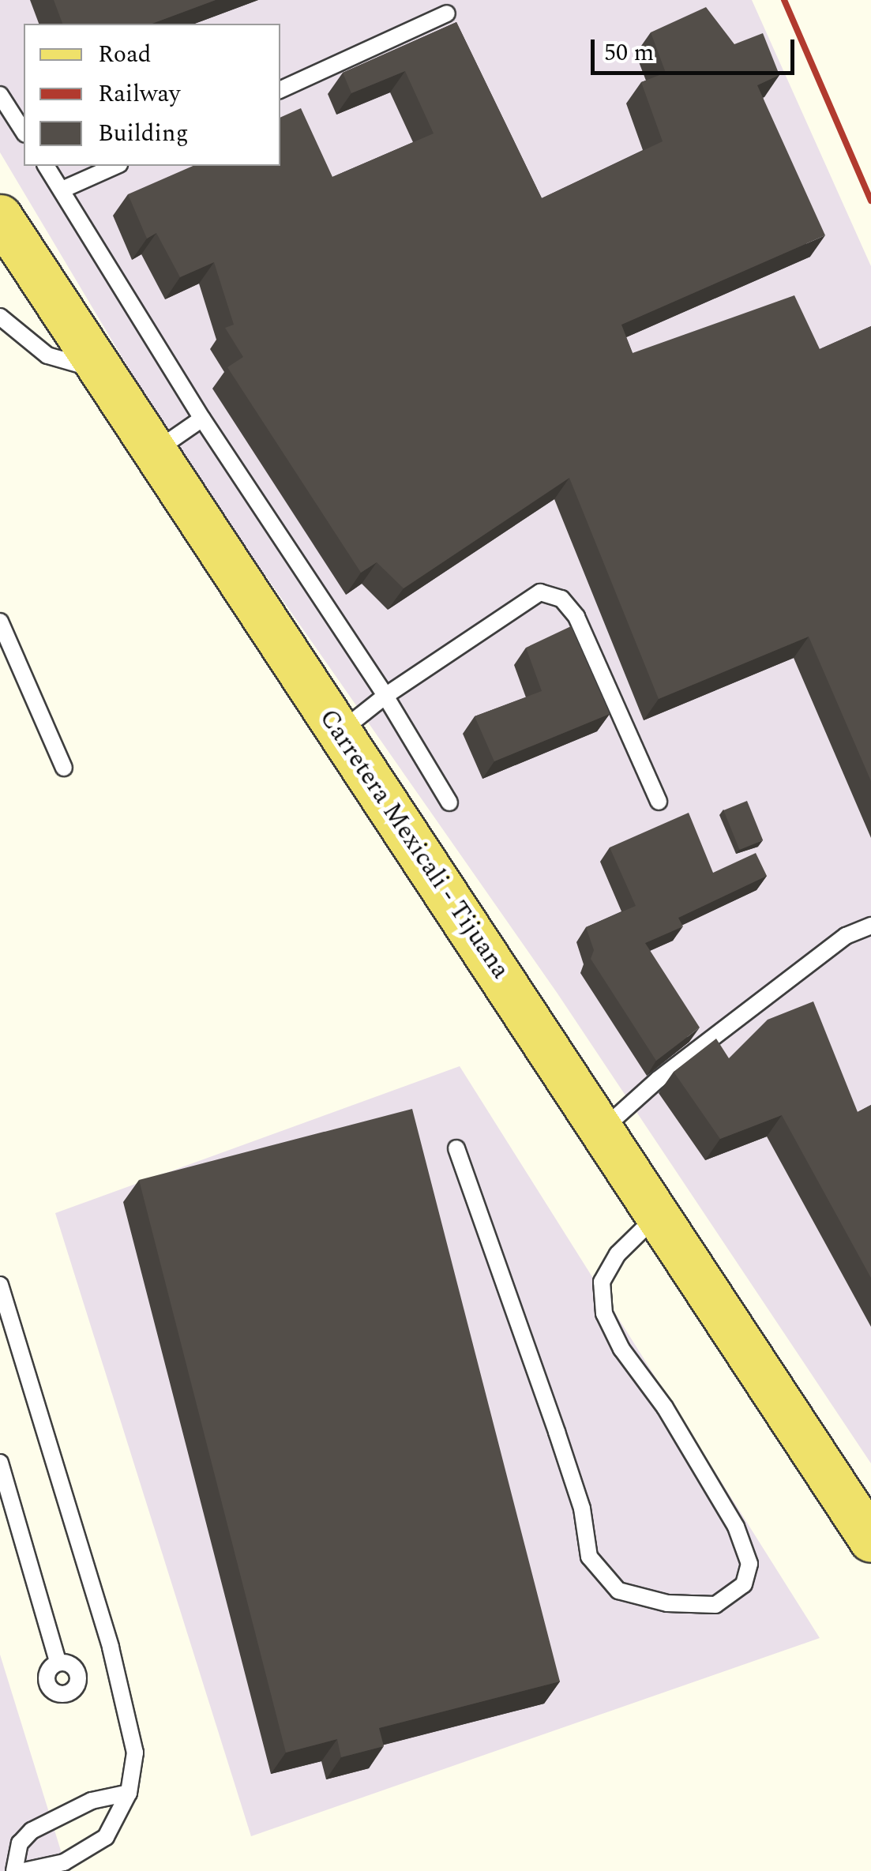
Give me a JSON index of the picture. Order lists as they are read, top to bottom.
{
  "streets": {
    "main road": ["Carretera Mexicali - Tijuana"]
  },
  "legend": ["Road", "Railway", "Building"],
  "scale_bar": "50 m"
}
